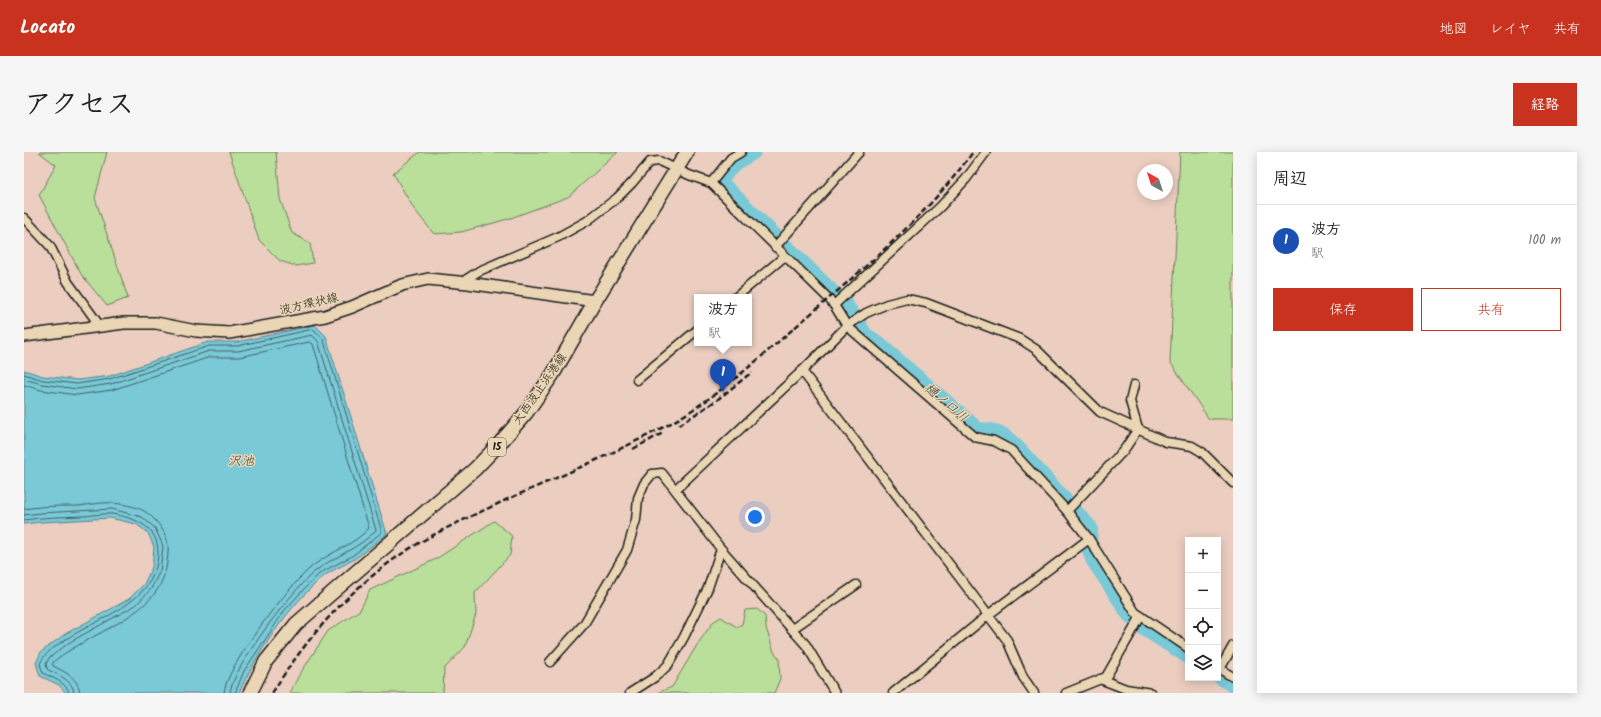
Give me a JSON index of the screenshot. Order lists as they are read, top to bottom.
{
  "streets": {
    "main road": ["波方環状線", "大西波止浜港線", "15"]
  },
  "crossings": [
    ["波方環状線", "大西波止浜港線"]
  ],
  "water": ["樋ノ口川", "沢池"],
  "north": "top left",
  "page": {
    "header": "Locato",
    "nav": ["地図", "レイヤ", "共有"],
    "title": "アクセス",
    "buttons": [
      "経路",
      ["保存", "共有"]
    ],
    "heading": "周辺",
    "list": [
      {
        "mark": "1",
        "name": "波方",
        "note": "駅",
        "value": "100 m"
      }
    ],
    "popup": ["波方", "駅"],
    "pins": "1",
    "map_buttons": ["+", "−"]
  }
}
